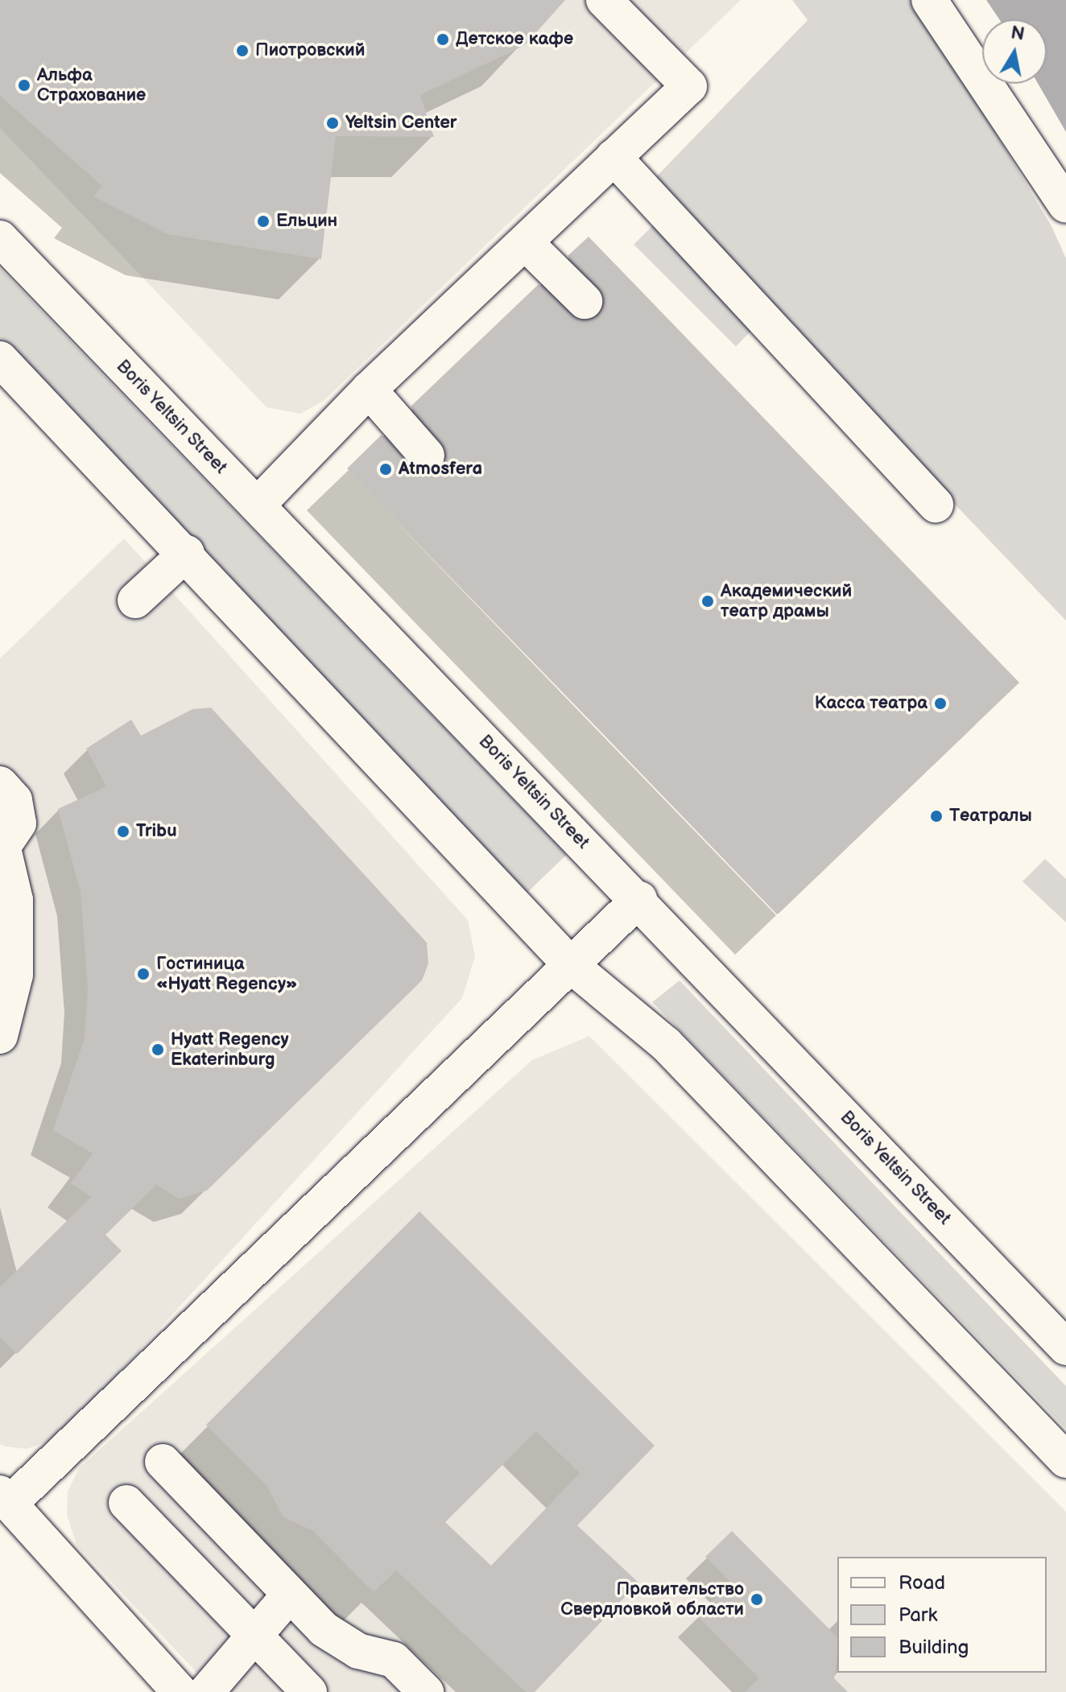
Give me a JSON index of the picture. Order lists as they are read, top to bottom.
{
  "streets": {
    "street": ["Boris Yeltsin Street"]
  },
  "places": [
    "Детское кафе",
    "Пиотровский",
    "Альфа Страхование",
    "Yeltsin Center",
    "Ельцин",
    "Atmosfera",
    "Академический театр драмы",
    "Касса театра",
    "Театралы",
    "Tribu",
    "Гостиница «Hyatt Regency»",
    "Hyatt Regency Ekaterinburg",
    "Правительство Свердловкой области"
  ],
  "legend": ["Road", "Park", "Building"],
  "north": "top"
}
